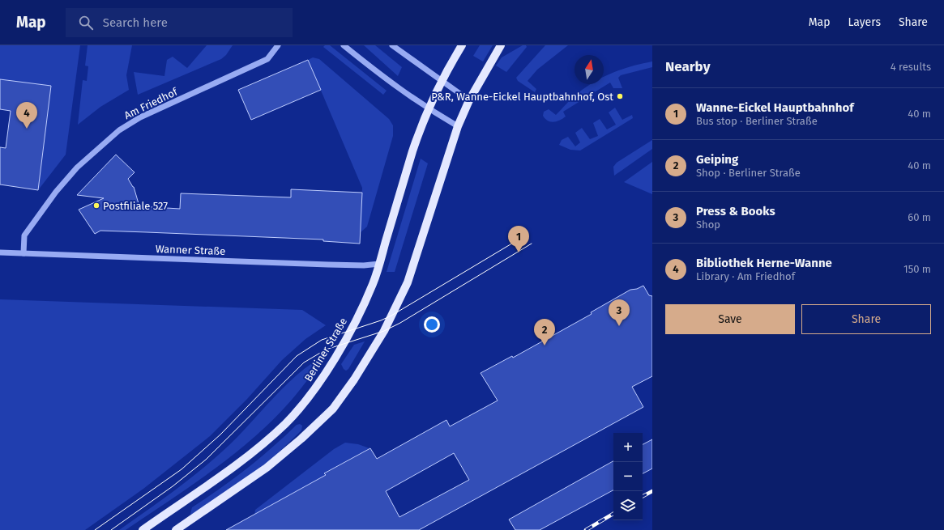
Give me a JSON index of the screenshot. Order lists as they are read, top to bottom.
{
  "streets": {
    "main road": ["Berliner Straße"],
    "street": ["Am Friedhof", "Wanner Straße"]
  },
  "crossings": [
    ["Am Friedhof", "Wanner Straße"],
    ["Wanner Straße", "Berliner Straße"]
  ],
  "places": ["P&R, Wanne-Eickel Hauptbahnhof, Ost", "Postfiliale 527"],
  "north": "top",
  "page": {
    "header": "Map",
    "search": "Search here",
    "nav": ["Map", "Layers", "Share"],
    "heading": ["Nearby", "4 results"],
    "list": [
      {
        "mark": "1",
        "name": "Wanne-Eickel Hauptbahnhof",
        "note": "Bus stop · Berliner Straße",
        "value": "40 m"
      },
      {
        "mark": "2",
        "name": "Geiping",
        "note": "Shop · Berliner Straße",
        "value": "40 m"
      },
      {
        "mark": "3",
        "name": "Press & Books",
        "note": "Shop",
        "value": "60 m"
      },
      {
        "mark": "4",
        "name": "Bibliothek Herne-Wanne",
        "note": "Library · Am Friedhof",
        "value": "150 m"
      }
    ],
    "pins": [
      "4",
      "1",
      "3",
      "2"
    ],
    "buttons": ["Save", "Share"],
    "map_buttons": ["+", "−"]
  }
}
